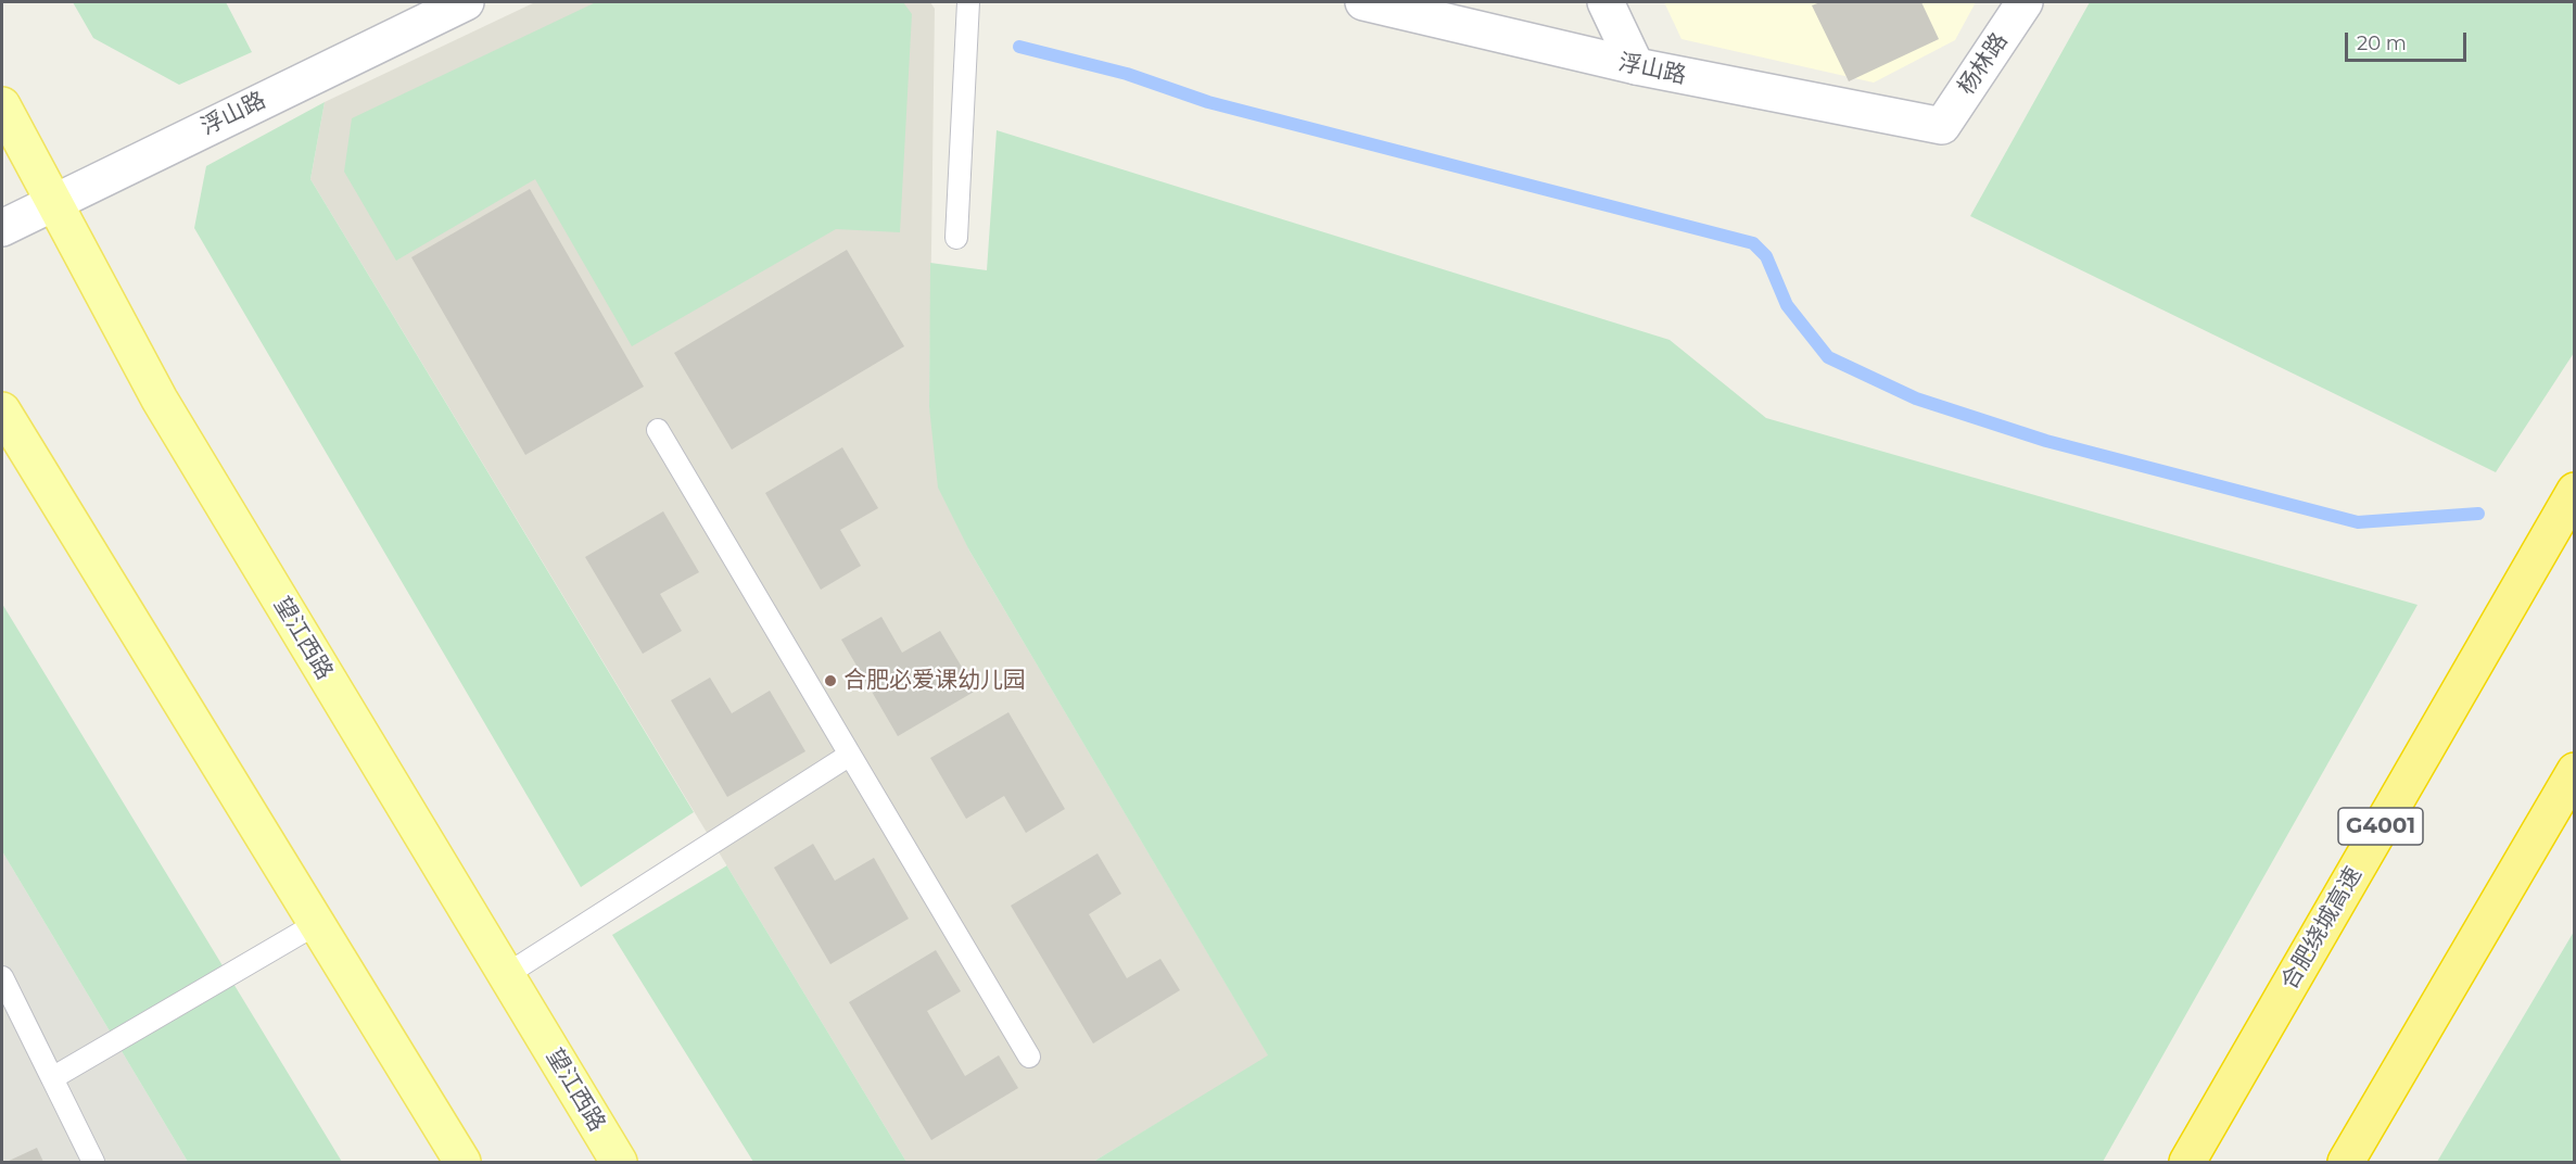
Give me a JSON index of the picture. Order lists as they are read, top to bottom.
{
  "streets": {
    "highway": ["G4001", "合肥绕城高速"],
    "main road": ["望江西路"],
    "street": ["杨林路", "浮山路"]
  },
  "crossings": [
    ["杨林路", "浮山路"],
    ["浮山路", "望江西路"]
  ],
  "places": ["合肥必爱课幼儿园"],
  "scale_bar": "20 m"
}
